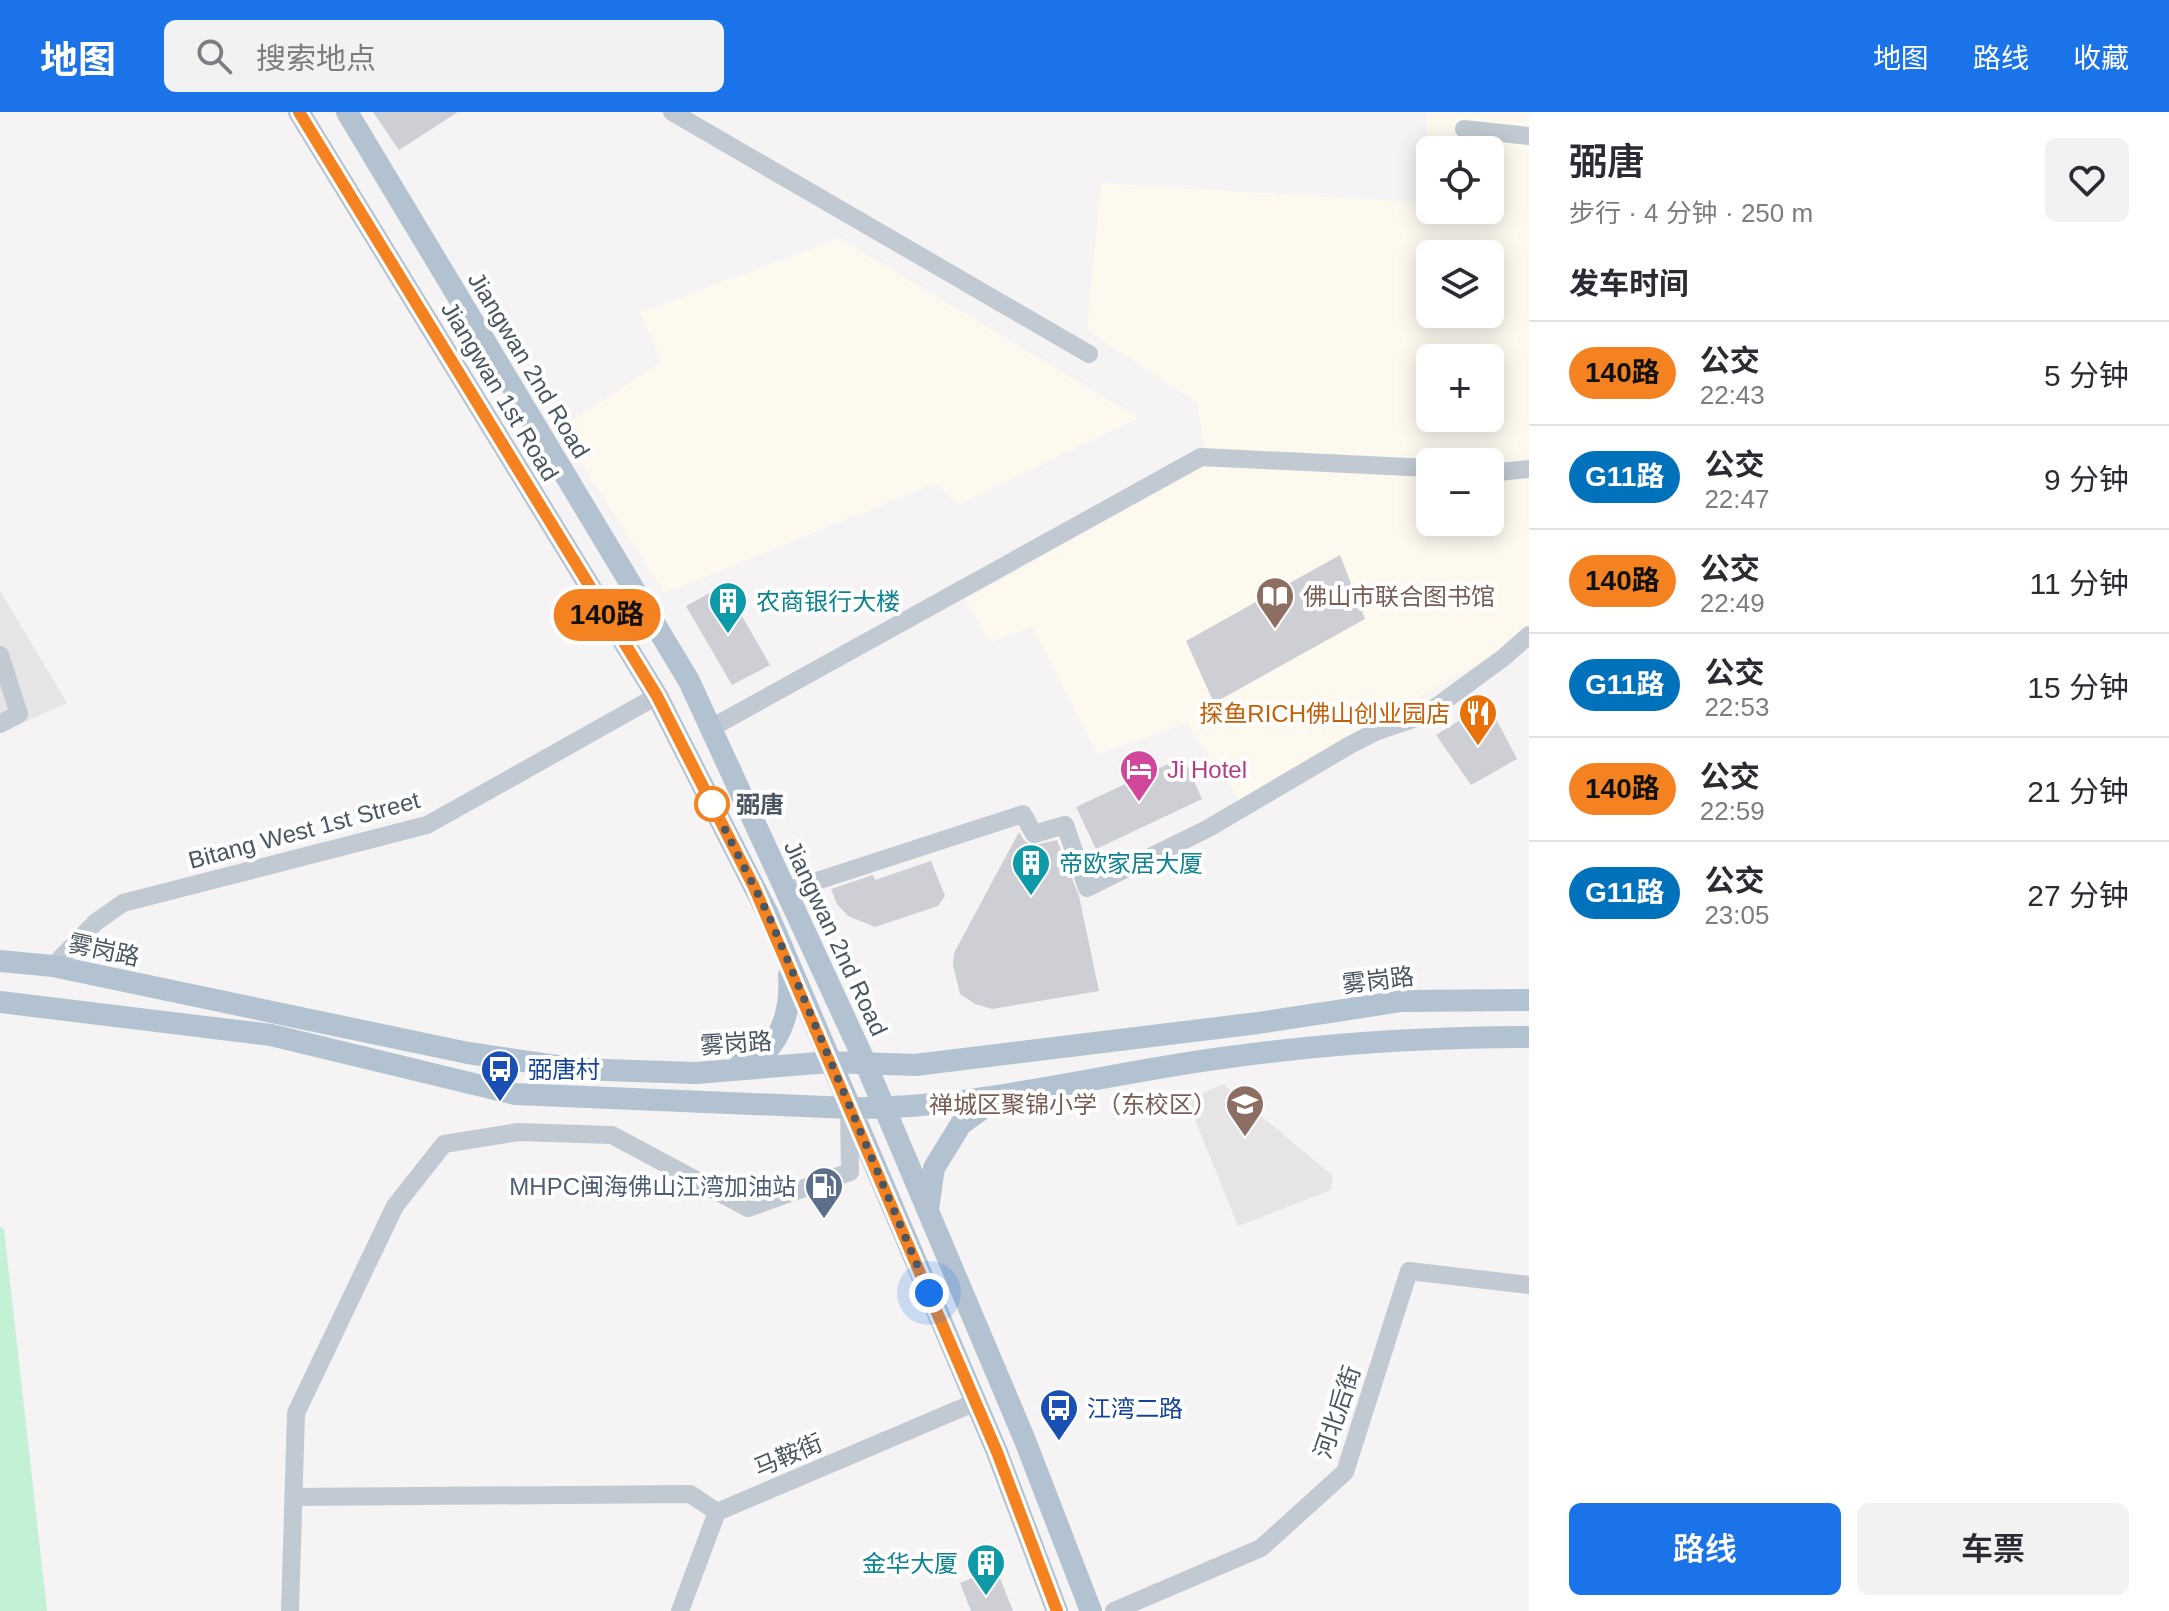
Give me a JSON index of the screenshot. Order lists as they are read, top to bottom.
{
  "streets": {
    "main road": ["Jiangwan 2nd Road", "Jiangwan 1st Road", "雾岗路"],
    "street": ["Bitang West 1st Street", "河北后街", "马鞍街"]
  },
  "crossings": [
    ["Jiangwan 2nd Road", "雾岗路"],
    ["Jiangwan 1st Road", "Bitang West 1st Street"],
    ["Bitang West 1st Street", "雾岗路"]
  ],
  "places": {
    "library": ["佛山市联合图书馆"],
    "building": ["农商银行大楼", "帝欧家居大厦", "金华大厦"],
    "restaurant": ["探鱼RICH佛山创业园店"],
    "hotel": ["Ji Hotel"],
    "other": ["弼唐"],
    "bus stop": ["弼唐村", "江湾二路"],
    "school or university": ["禅城区聚锦小学（东校区）"],
    "fuel station": ["MHPC闽海佛山江湾加油站"]
  },
  "lines": ["bus line 140路"],
  "page": {
    "header": "地图",
    "search": "搜索地点",
    "nav": ["地图", "路线", "收藏"],
    "on_map": "140路",
    "heading": [
      ["弼唐", "步行 · 4 分钟 · 250 m"],
      "发车时间"
    ],
    "map_buttons": ["+", "−"],
    "list": [
      {
        "mark": "140路",
        "name": "公交",
        "note": "22:43",
        "value": "5 分钟"
      },
      {
        "mark": "G11路",
        "name": "公交",
        "note": "22:47",
        "value": "9 分钟"
      },
      {
        "mark": "140路",
        "name": "公交",
        "note": "22:49",
        "value": "11 分钟"
      },
      {
        "mark": "G11路",
        "name": "公交",
        "note": "22:53",
        "value": "15 分钟"
      },
      {
        "mark": "140路",
        "name": "公交",
        "note": "22:59",
        "value": "21 分钟"
      },
      {
        "mark": "G11路",
        "name": "公交",
        "note": "23:05",
        "value": "27 分钟"
      }
    ],
    "buttons": ["路线", "车票"]
  }
}
